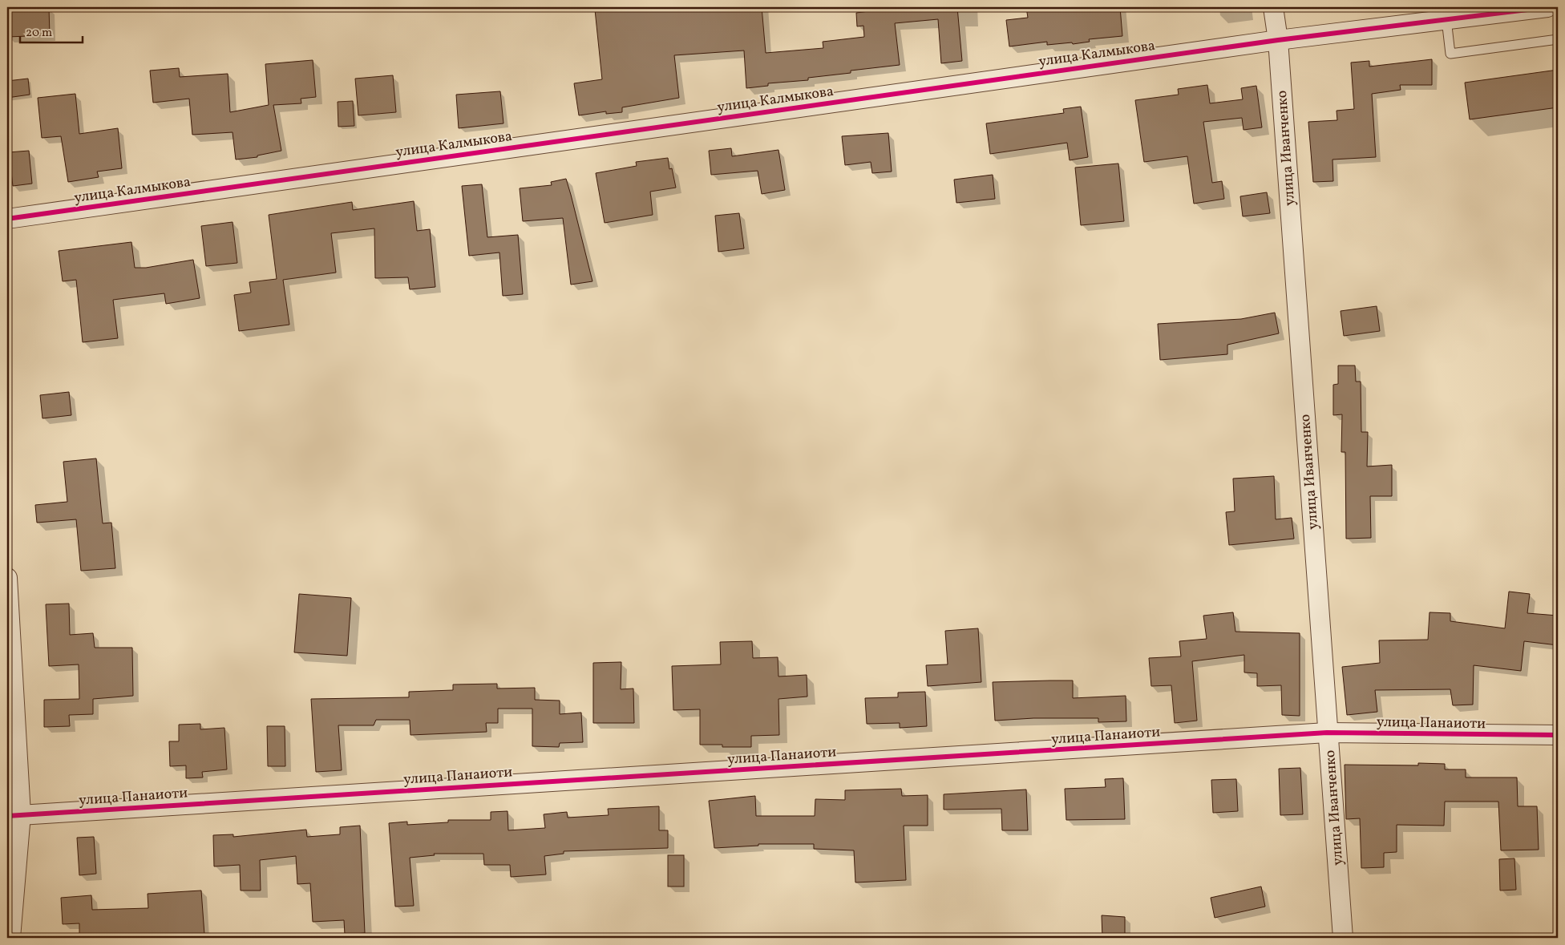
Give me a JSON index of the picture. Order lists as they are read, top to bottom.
{
  "streets": {
    "street": ["улица Калмыкова", "улица Иванченко", "улица Панаиоти"]
  },
  "crossings": [
    ["улица Калмыкова", "улица Иванченко"],
    ["улица Иванченко", "улица Панаиоти"]
  ],
  "scale_bar": "20 m"
}
